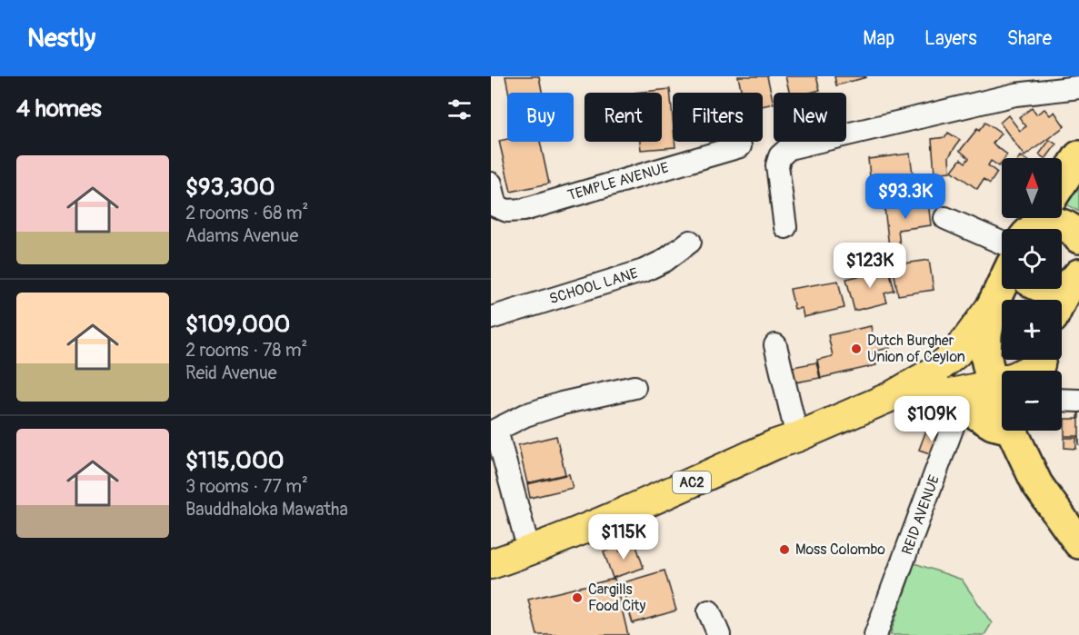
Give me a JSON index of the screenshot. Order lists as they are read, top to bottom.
{
  "streets": {
    "main road": ["AC2"],
    "street": ["TEMPLE AVENUE", "SCHOOL LANE", "REID AVENUE"]
  },
  "crossings": [
    ["AC2", "REID AVENUE"]
  ],
  "places": ["Dutch Burgher Union of Ceylon", "Moss Colombo", "Cargills Food City"],
  "north": "top",
  "page": {
    "header": "Nestly",
    "nav": ["Map", "Layers", "Share"],
    "heading": "4 homes",
    "chip": [
      "Buy",
      "Rent",
      "Filters",
      "New"
    ],
    "list": [
      {
        "name": "$93,300",
        "note": "2 rooms · 68 m² · Adams Avenue"
      },
      {
        "name": "$109,000",
        "note": "2 rooms · 78 m² · Reid Avenue"
      },
      {
        "name": "$115,000",
        "note": "3 rooms · 77 m² · Bauddhaloka Mawatha"
      }
    ],
    "map_buttons": ["+", "−"],
    "price": [
      "$93.3K",
      "$123K",
      "$109K",
      "$115K"
    ]
  }
}
